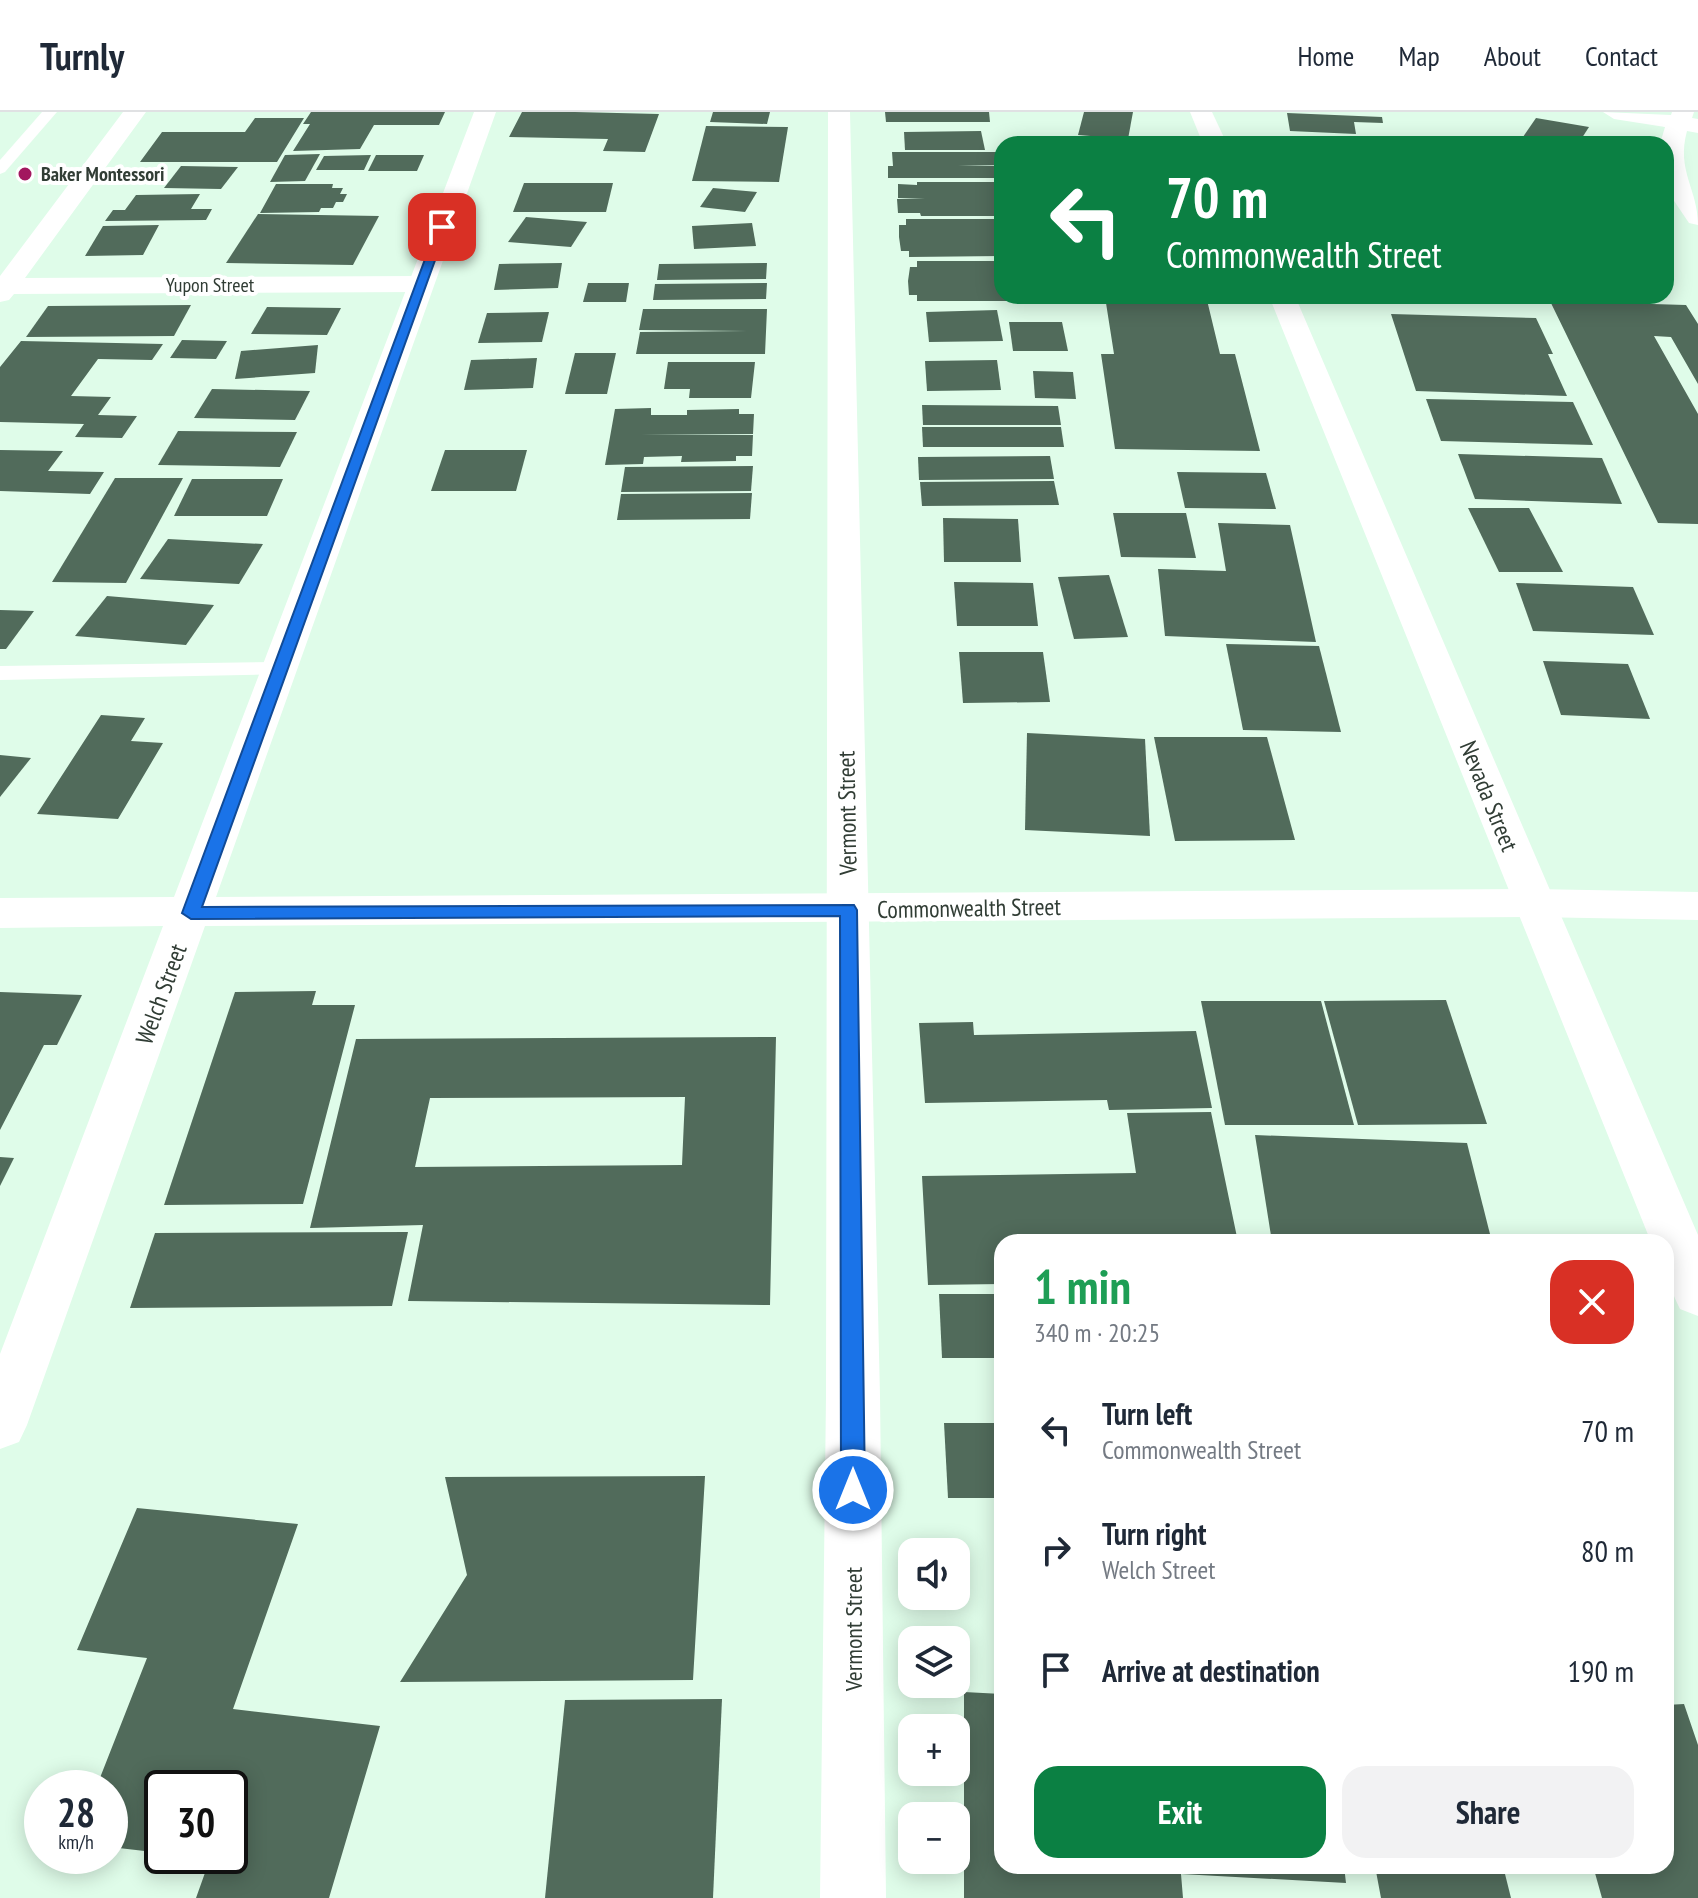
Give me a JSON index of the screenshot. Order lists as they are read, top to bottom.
{
  "streets": {
    "street": [
      "Yupon Street",
      "Nevada Street",
      "Vermont Street",
      "Commonwealth Street",
      "Welch Street"
    ]
  },
  "crossings": [
    ["Yupon Street", "Welch Street"],
    ["Nevada Street", "Commonwealth Street"],
    ["Vermont Street", "Commonwealth Street"],
    ["Commonwealth Street", "Welch Street"]
  ],
  "places": ["Baker Montessori"],
  "page": {
    "header": "Turnly",
    "nav": [
      "Home",
      "Map",
      "About",
      "Contact"
    ],
    "turn": ["70 m", "Commonwealth Street"],
    "heading": ["1 min", "340 m · 20:25"],
    "list": [
      {
        "name": "Turn left",
        "note": "Commonwealth Street",
        "value": "70 m"
      },
      {
        "name": "Turn right",
        "note": "Welch Street",
        "value": "80 m"
      },
      {
        "name": "Arrive at destination",
        "value": "190 m"
      }
    ],
    "map_buttons": ["+", "−"],
    "buttons": ["Exit", "Share"],
    "speed": "28 km/h",
    "limit": "30"
  }
}
